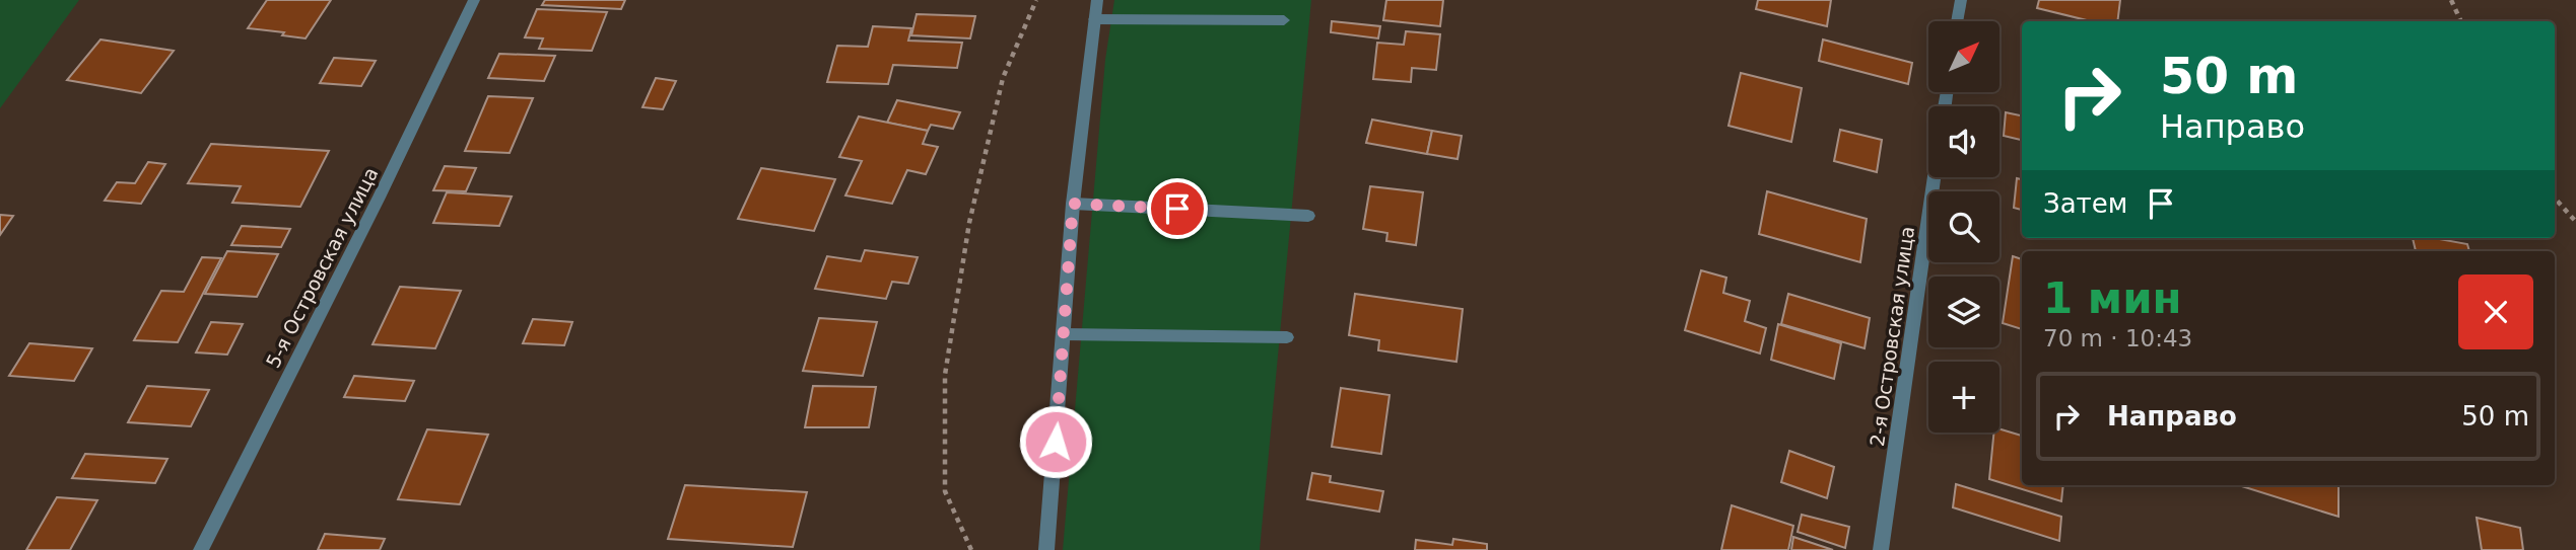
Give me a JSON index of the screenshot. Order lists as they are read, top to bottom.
{
  "streets": {
    "street": ["5-я Островская улица", "2-я Островская улица"]
  },
  "north": "top right",
  "page": {
    "map_buttons": "+",
    "turn": ["50 m", "Направо"],
    "then": "Затем",
    "heading": ["1 мин", "70 m · 10:43"],
    "list": [
      {
        "name": "Направо",
        "value": "50 m"
      }
    ]
  }
}
